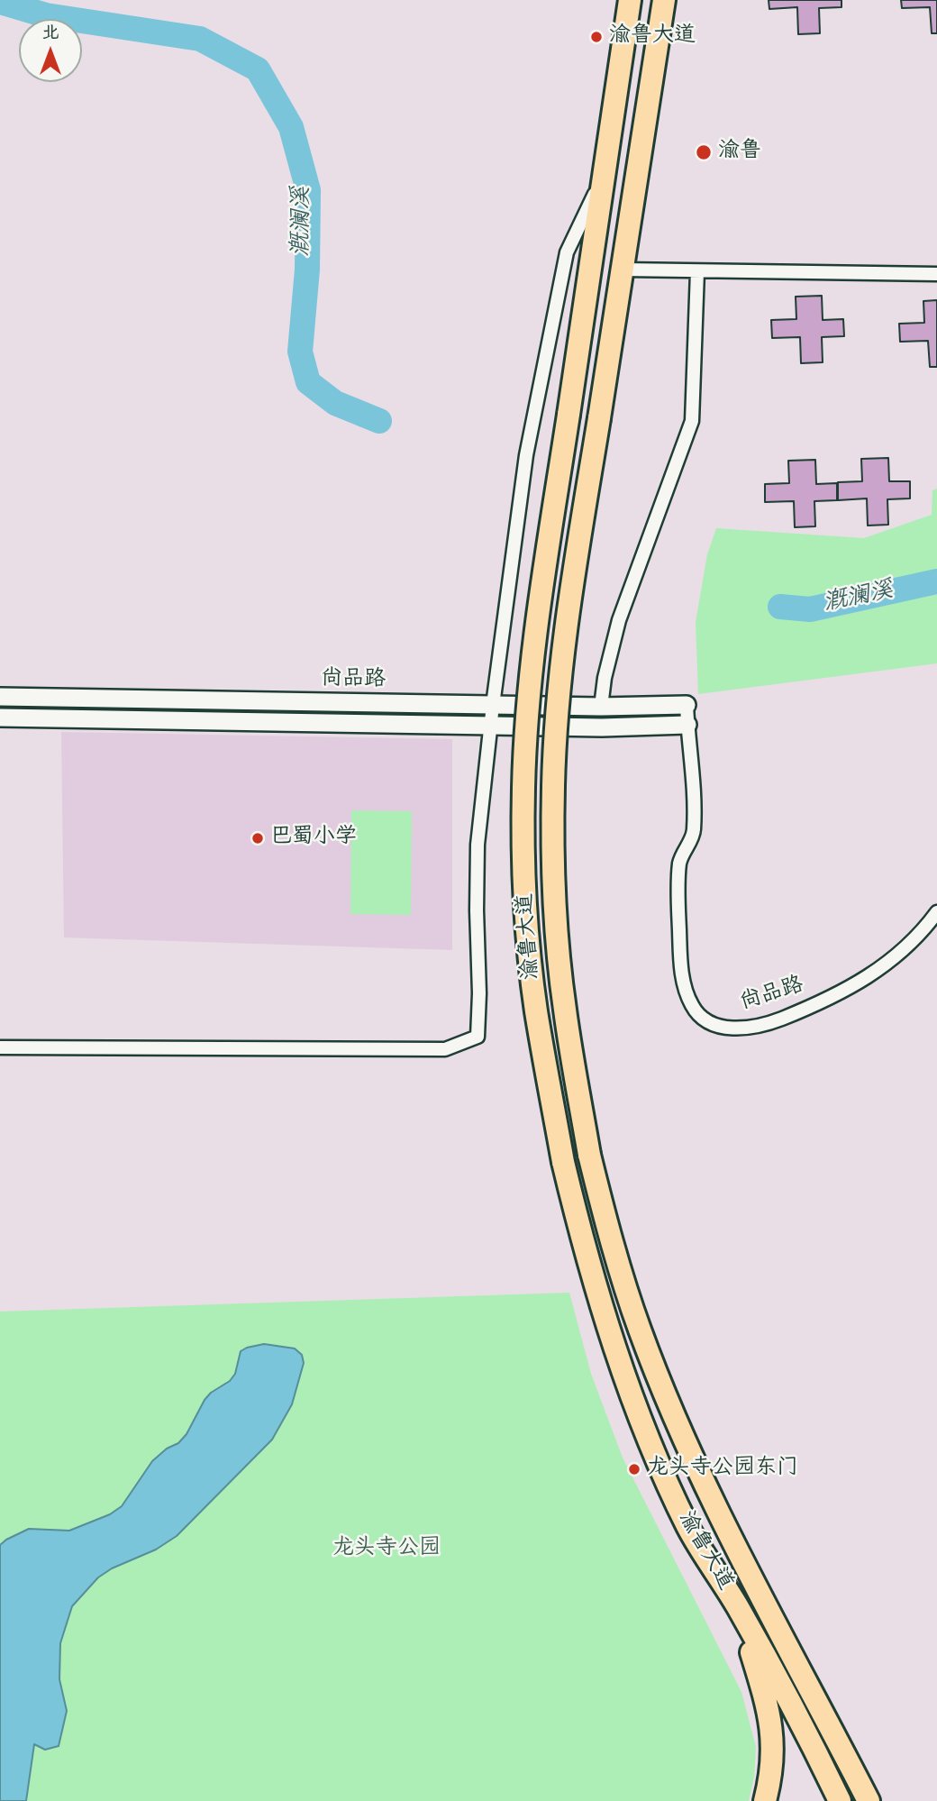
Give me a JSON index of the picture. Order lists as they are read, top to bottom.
{
  "streets": {
    "highway": ["渝鲁大道"],
    "main road": ["尚品路"]
  },
  "water": ["溉澜溪"],
  "parks": ["龙头寺公园"],
  "places": [
    "渝鲁大道",
    "渝鲁",
    "巴蜀小学",
    "龙头寺公园东门"
  ],
  "north": "top"
}
